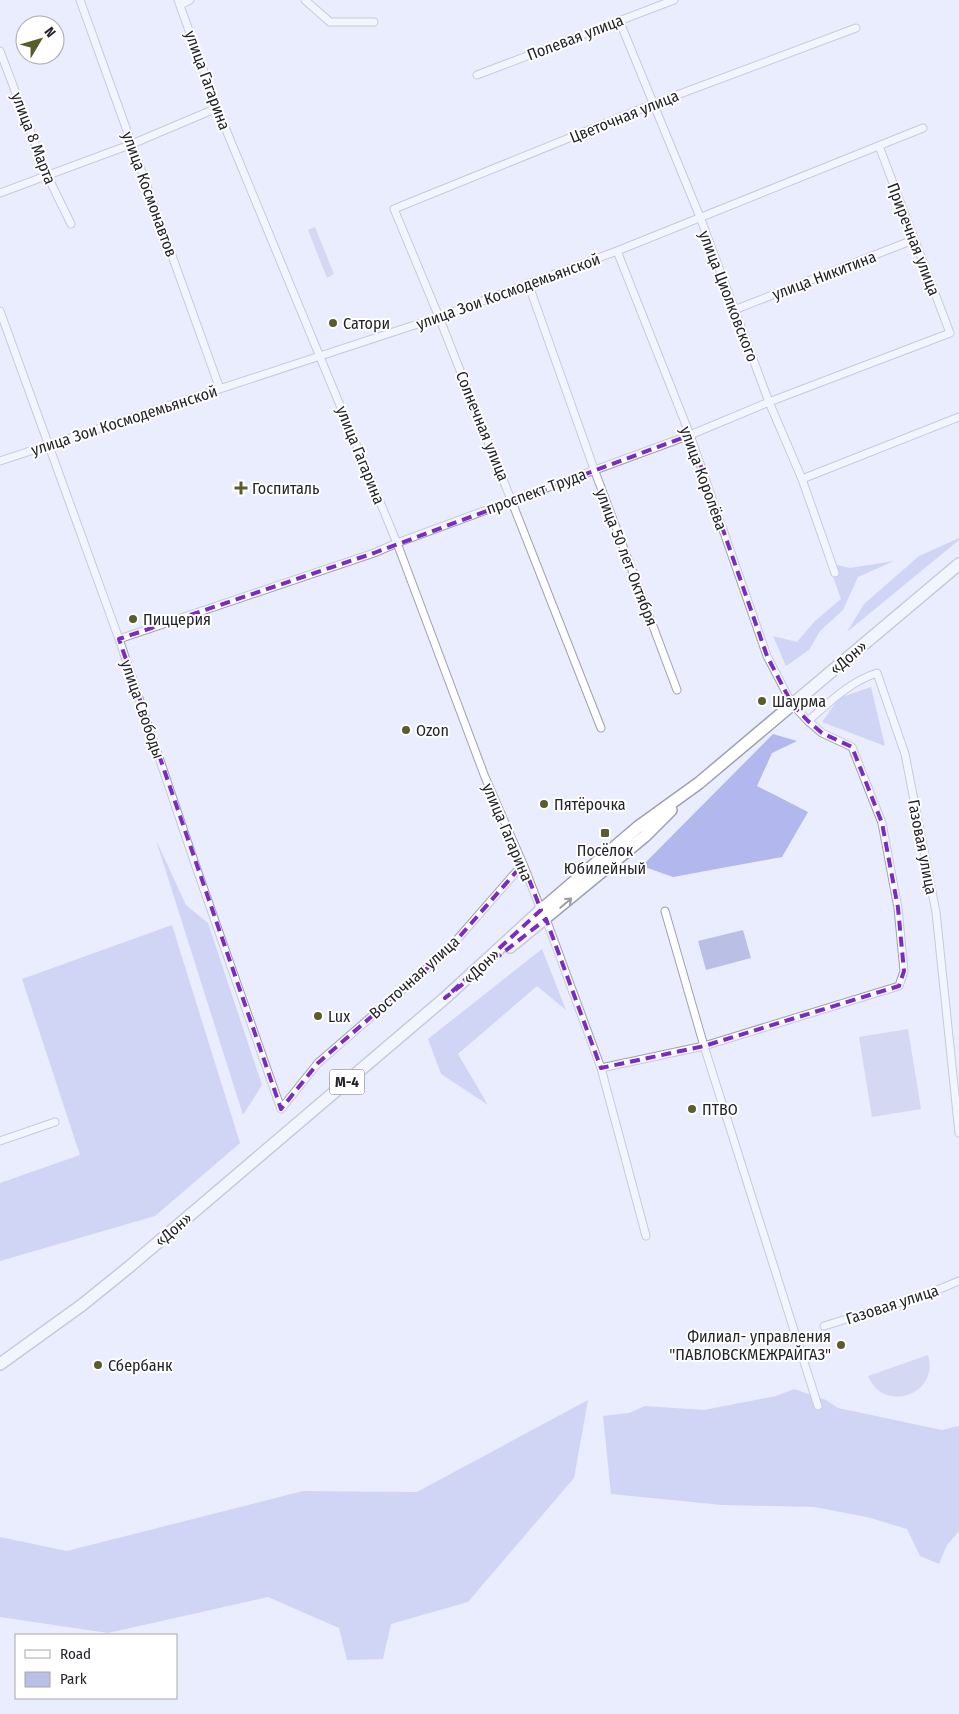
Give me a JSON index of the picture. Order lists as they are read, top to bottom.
{
  "streets": {
    "main road": ["«Дон»", "М-4"],
    "street": [
      "Полевая улица",
      "улица Гагарина",
      "Цветочная улица",
      "улица 8 Марта",
      "улица Космонавтов",
      "Приречная улица",
      "улица Никитина",
      "улица Зои Космодемьянской",
      "улица Циолковского",
      "Солнечная улица",
      "улица Королёва",
      "проспект Труда",
      "улица 50 лет Октября",
      "улица Свободы",
      "Газовая улица",
      "Восточная улица"
    ]
  },
  "crossings": [
    ["Полевая улица", "улица Циолковского"],
    ["улица Гагарина", "улица Зои Космодемьянской"],
    ["улица Гагарина", "проспект Труда"],
    ["улица Гагарина", "«Дон»"],
    ["улица Гагарина", "Восточная улица"],
    ["Цветочная улица", "улица Циолковского"],
    ["Цветочная улица", "Солнечная улица"],
    ["улица Космонавтов", "улица Зои Космодемьянской"],
    ["Приречная улица", "улица Никитина"],
    ["Приречная улица", "улица Зои Космодемьянской"],
    ["Приречная улица", "проспект Труда"],
    ["улица Никитина", "улица Циолковского"],
    ["улица Зои Космодемьянской", "улица Циолковского"],
    ["улица Зои Космодемьянской", "Солнечная улица"],
    ["улица Зои Космодемьянской", "улица Королёва"],
    ["улица Зои Космодемьянской", "улица 50 лет Октября"],
    ["улица Зои Космодемьянской", "улица Свободы"],
    ["улица Циолковского", "проспект Труда"],
    ["Солнечная улица", "проспект Труда"],
    ["улица Королёва", "проспект Труда"],
    ["улица Королёва", "«Дон»"],
    ["проспект Труда", "улица 50 лет Октября"],
    ["проспект Труда", "улица Свободы"],
    ["улица Свободы", "Восточная улица"]
  ],
  "places": {
    "other": [
      "Сатори",
      "Пиццерия",
      "Шаурма",
      "Ozon",
      "Пятёрочка",
      "Lux",
      "ПТВО",
      "Филиал- управления \"ПАВЛОВСКМЕЖРАЙГАЗ\"",
      "Сбербанк"
    ],
    "health": ["Госпиталь"],
    "transit": ["Посёлок Юбилейный"]
  },
  "legend": ["Road", "Park"],
  "north": "top right"
}
